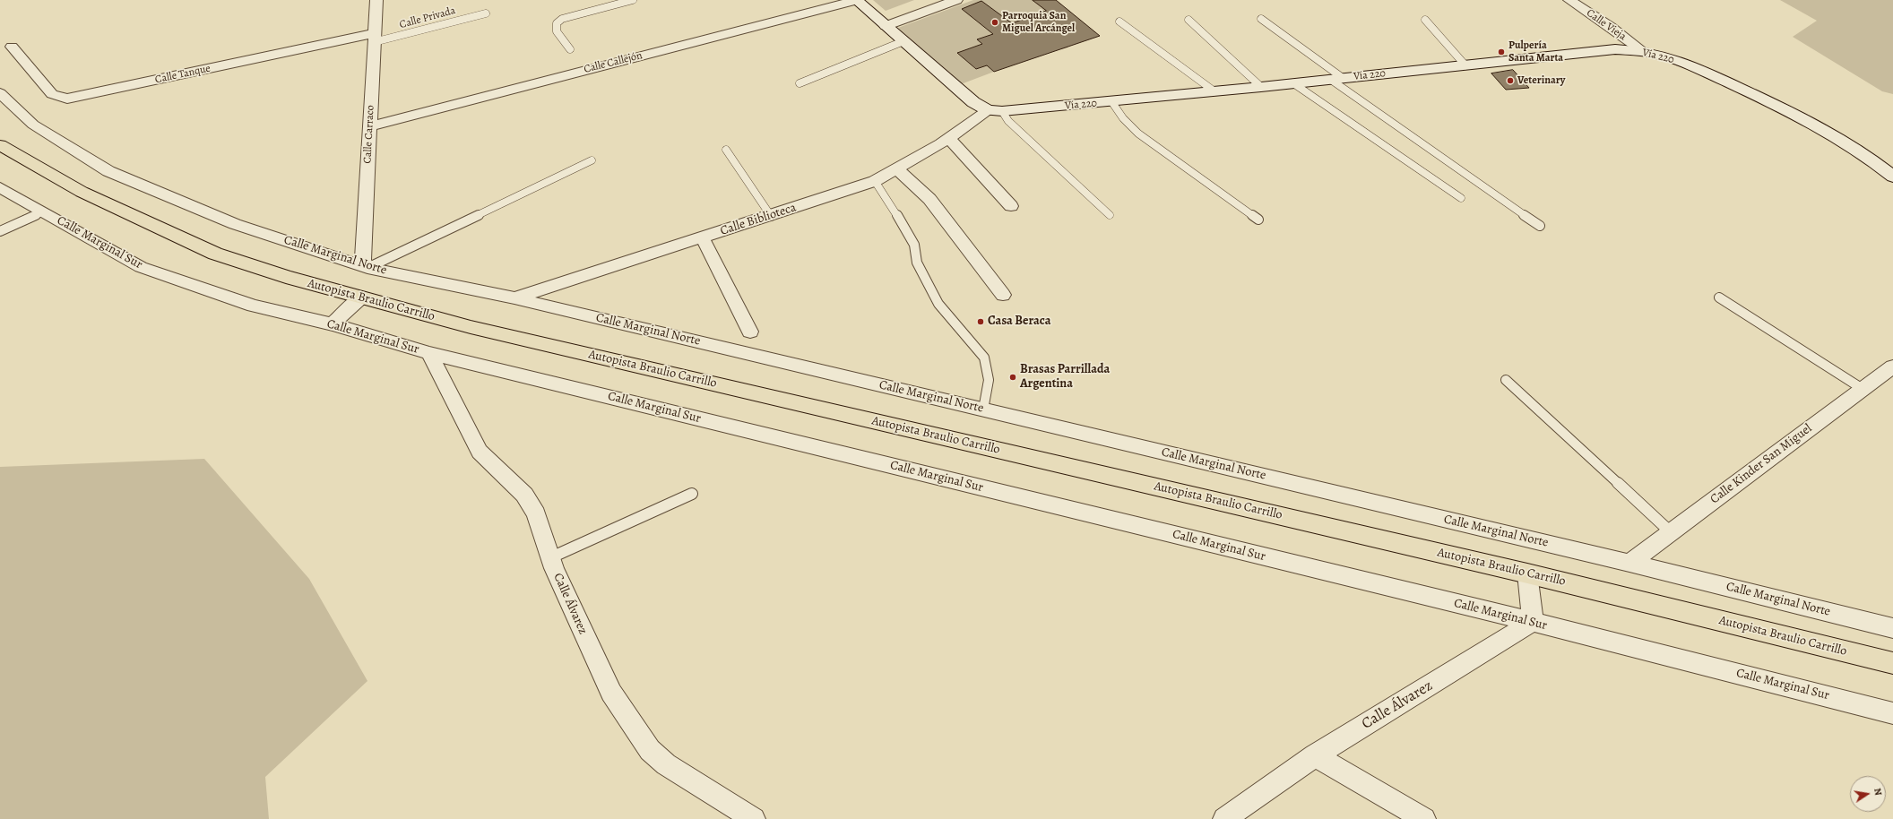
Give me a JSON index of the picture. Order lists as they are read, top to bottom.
{
  "streets": {
    "highway": ["Autopista Braulio Carrillo"],
    "main road": ["Vía 220"],
    "street": [
      "Calle Vieja",
      "Calle Callejón",
      "Calle Tanque",
      "Calle Carraco",
      "Calle Biblioteca",
      "Calle Marginal Sur",
      "Calle Marginal Norte",
      "Calle Kinder San Miguel",
      "Calle Álvarez"
    ],
    "lane": ["Calle Privada"]
  },
  "crossings": [
    ["Calle Privada", "Calle Tanque"],
    ["Calle Privada", "Calle Carraco"],
    ["Calle Vieja", "Vía 220"],
    ["Vía 220", "Calle Biblioteca"],
    ["Calle Callejón", "Calle Carraco"],
    ["Calle Tanque", "Calle Carraco"],
    ["Calle Carraco", "Calle Marginal Norte"],
    ["Calle Biblioteca", "Calle Marginal Norte"],
    ["Calle Marginal Sur", "Calle Álvarez"],
    ["Calle Marginal Norte", "Calle Kinder San Miguel"]
  ],
  "places": [
    "Parroquia San Miguel Arcángel",
    "Pulpería Santa Marta",
    "Veterinary",
    "Casa Beraca",
    "Brasas Parrillada Argentina"
  ],
  "north": "right"
}
